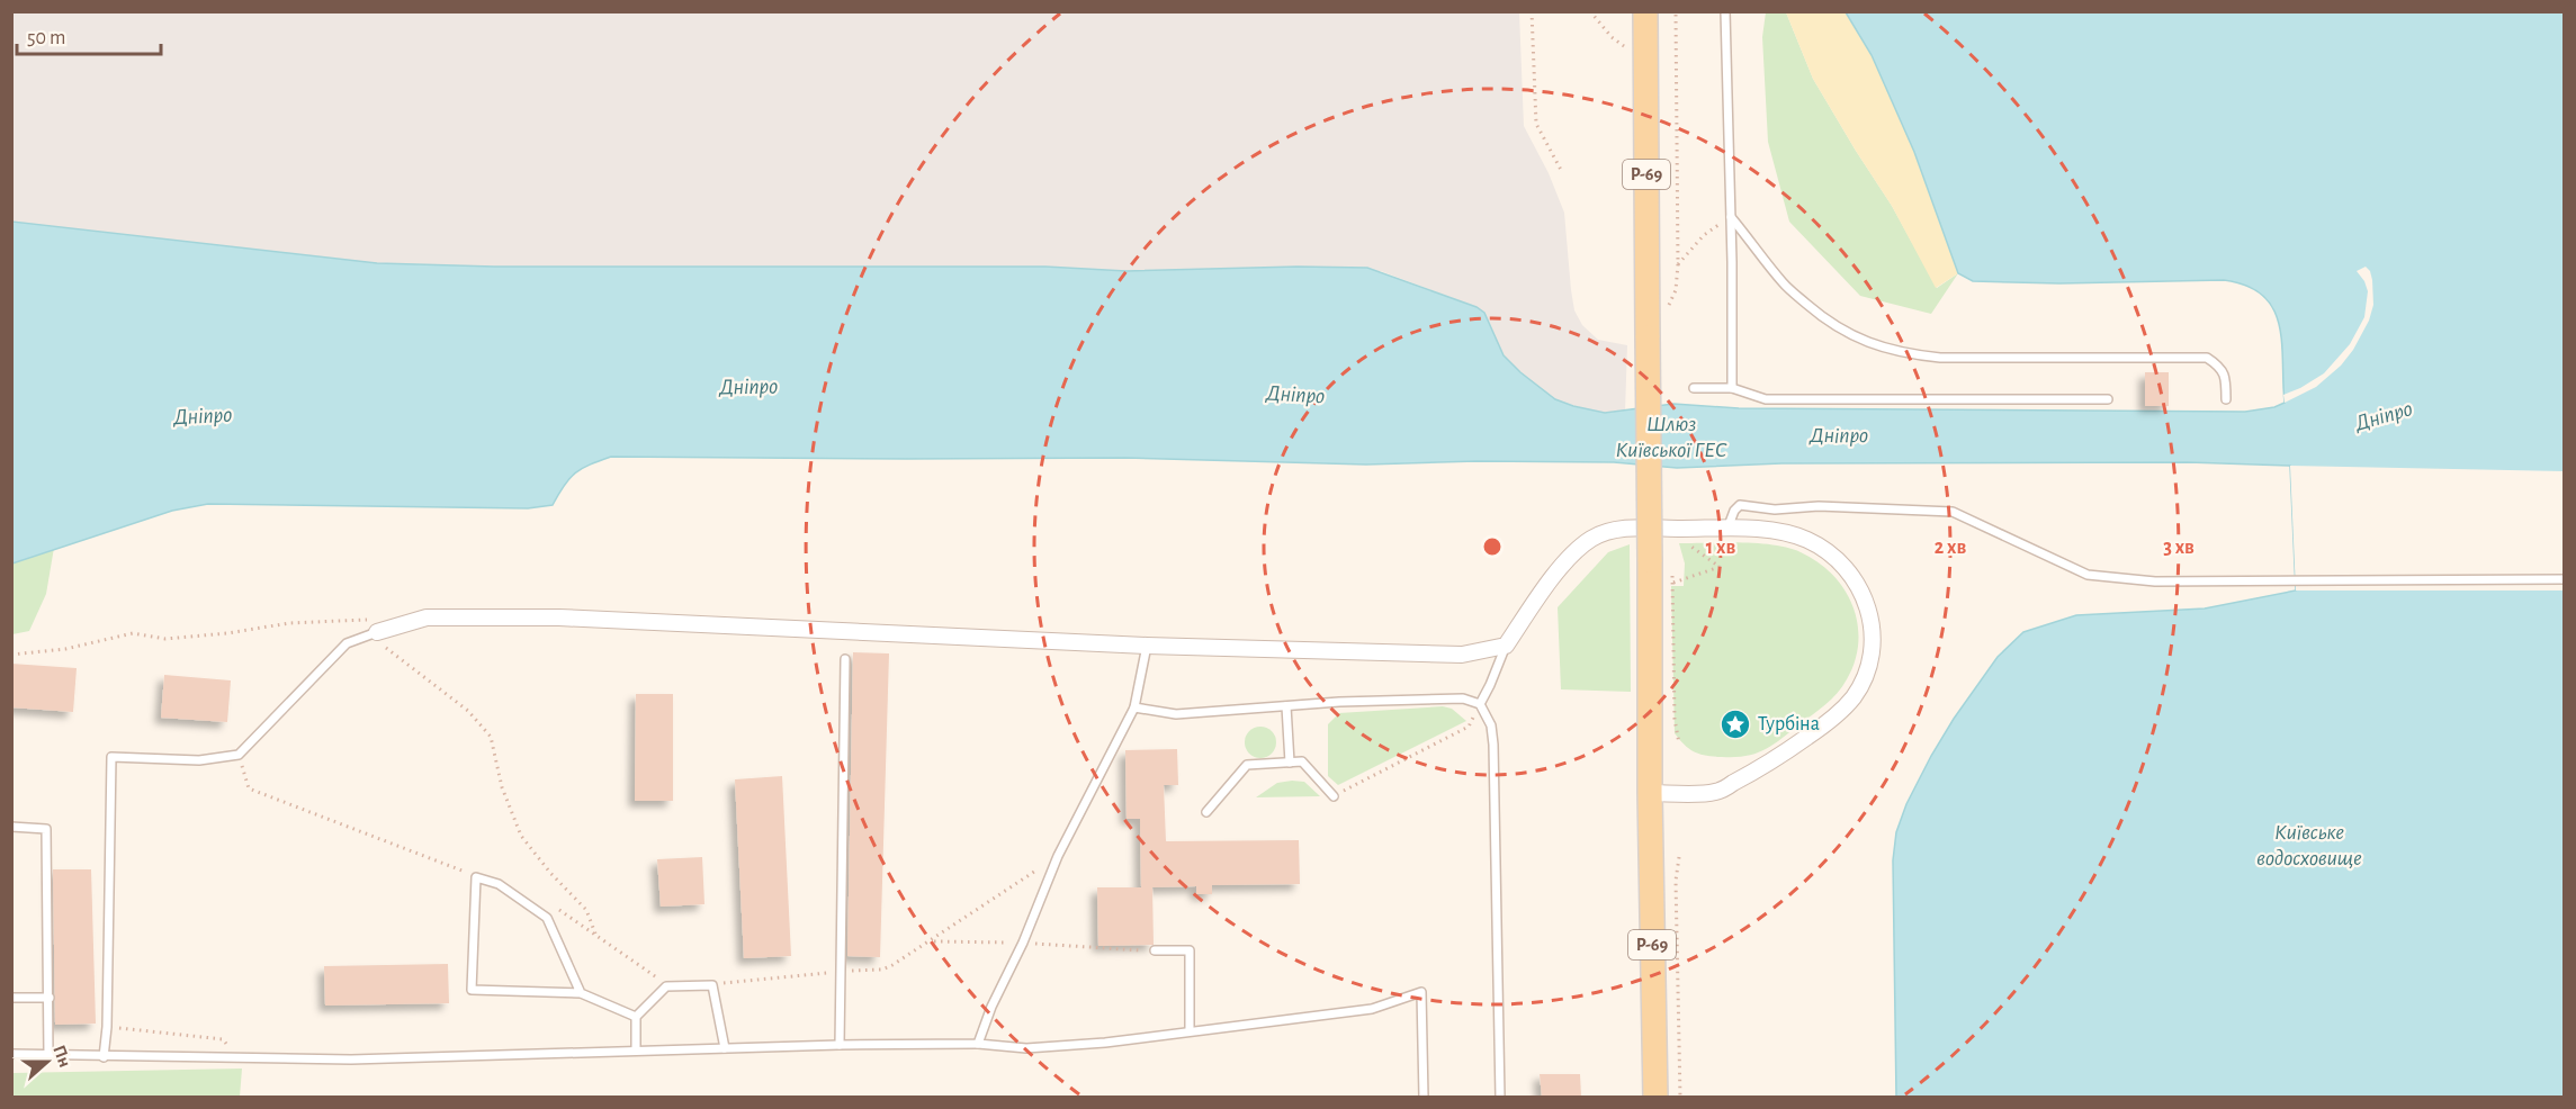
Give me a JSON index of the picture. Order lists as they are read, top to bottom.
{
  "streets": {
    "main road": ["Р-69"]
  },
  "water": ["Дніпро", "Шлюз Київської ГЕС", "Київське водосховище"],
  "places": {
    "place": ["Турбіна"]
  },
  "scale_bar": "50 m",
  "north": "right",
  "rings": ["1 хв", "2 хв", "3 хв"]
}
